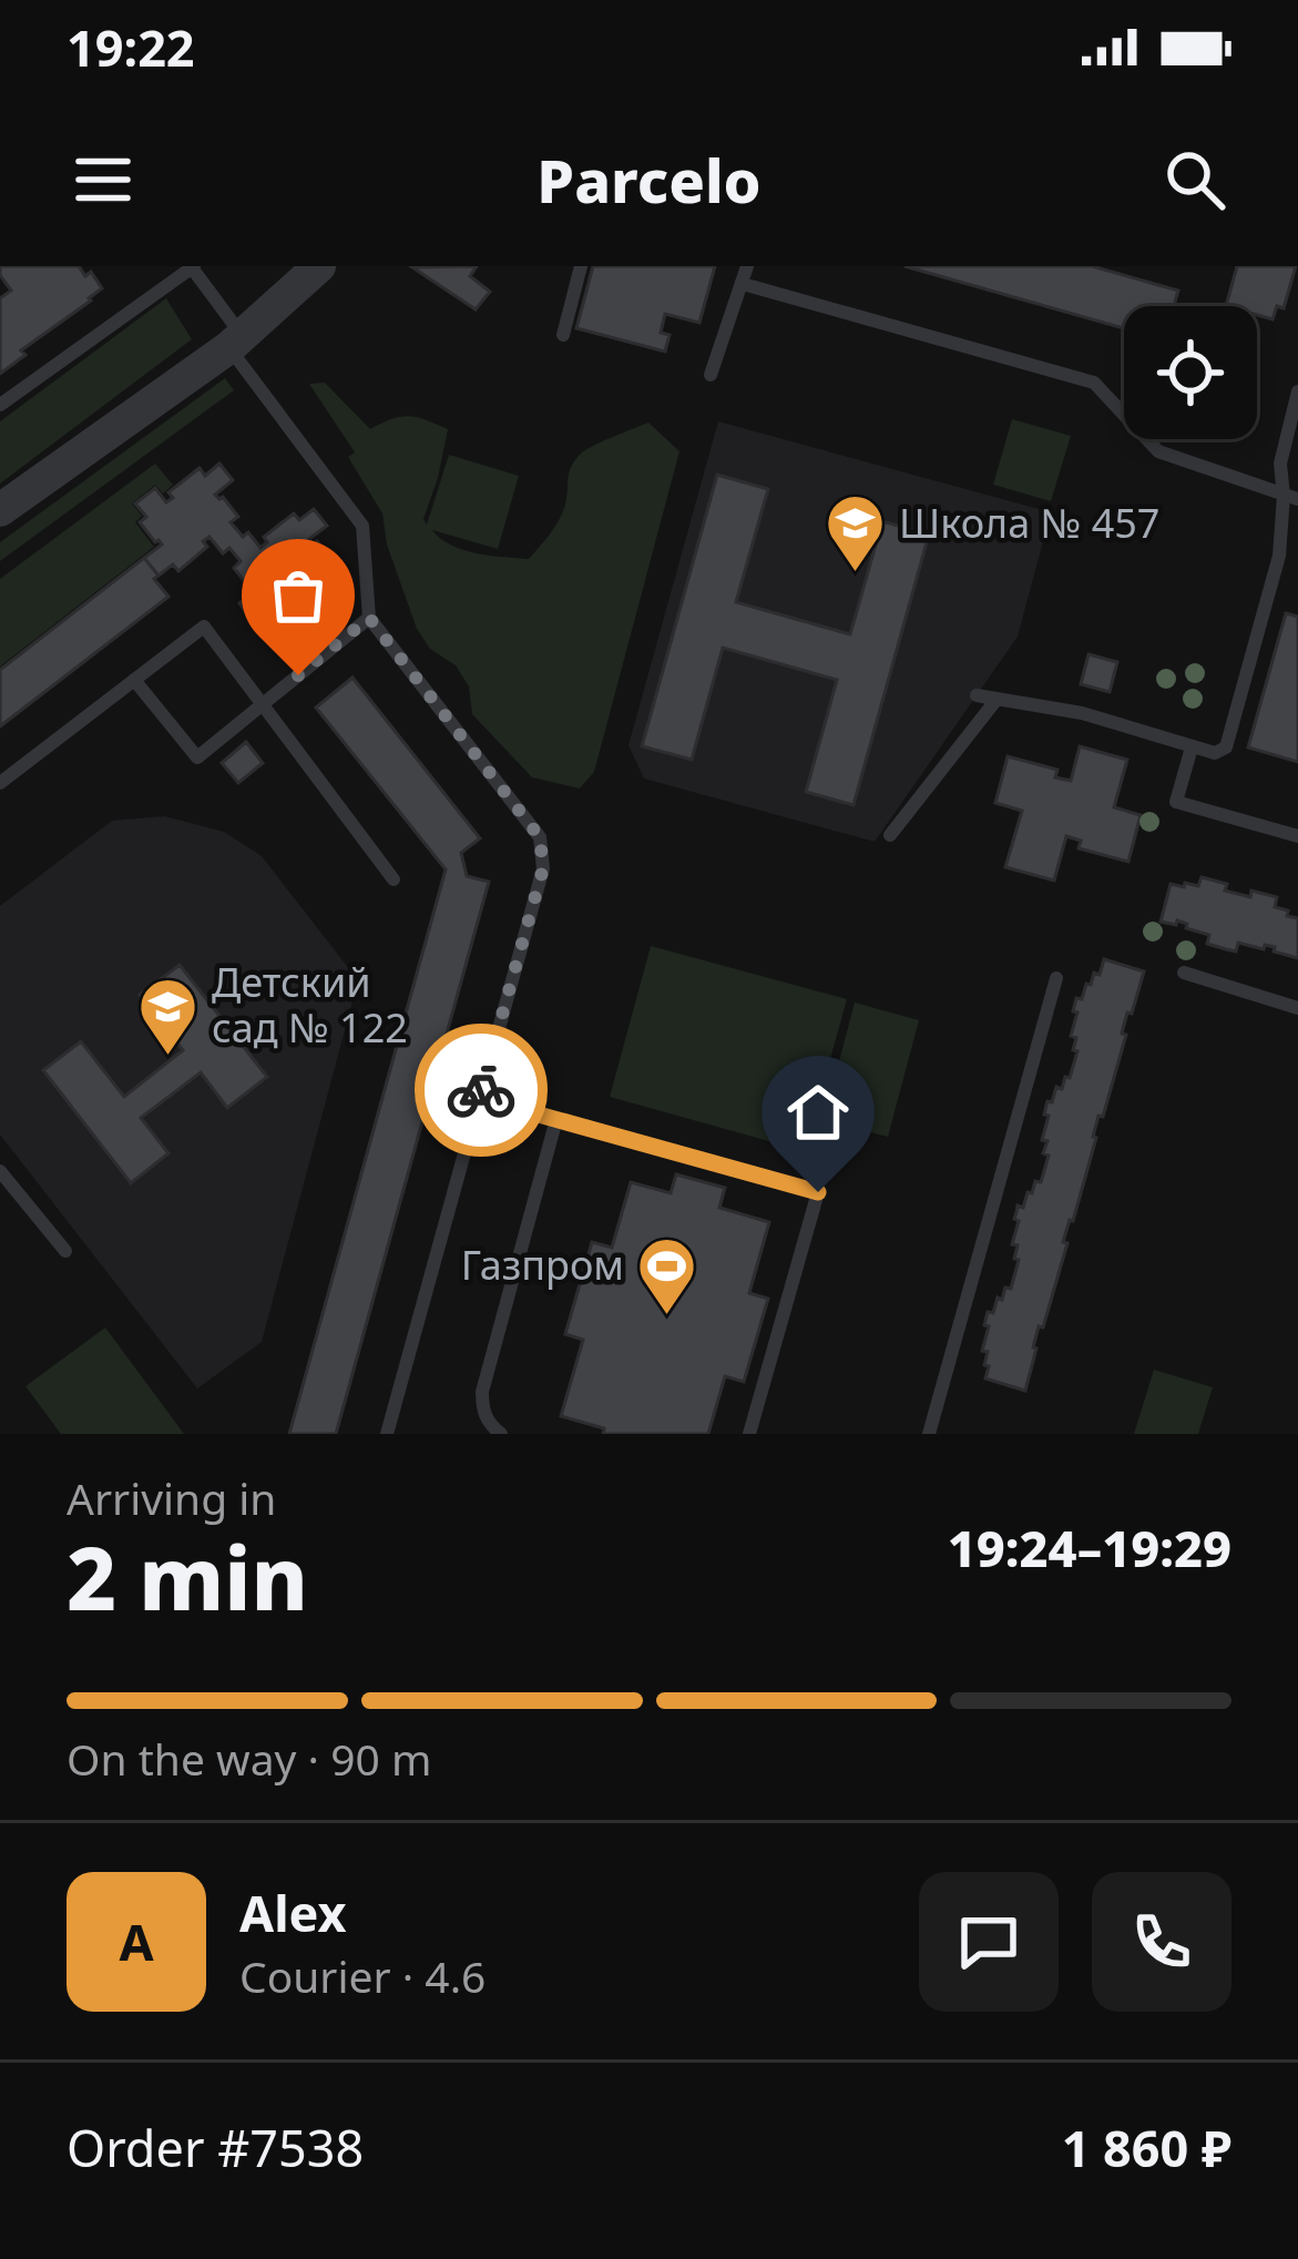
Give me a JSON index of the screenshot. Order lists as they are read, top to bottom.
{
  "places": {
    "school or university": ["Школа № 457", "Детский сад № 122"],
    "sports": ["Газпром"]
  },
  "page": {
    "status": "19:22",
    "header": "Parcelo",
    "heading": ["2 min", "Arriving in", "19:24–19:29"],
    "panel": [
      "Alex",
      "Courier · 4.6",
      "Order #7538",
      "1 860 ₽"
    ],
    "bar": "On the way · 90 m",
    "round": "A"
  }
}
